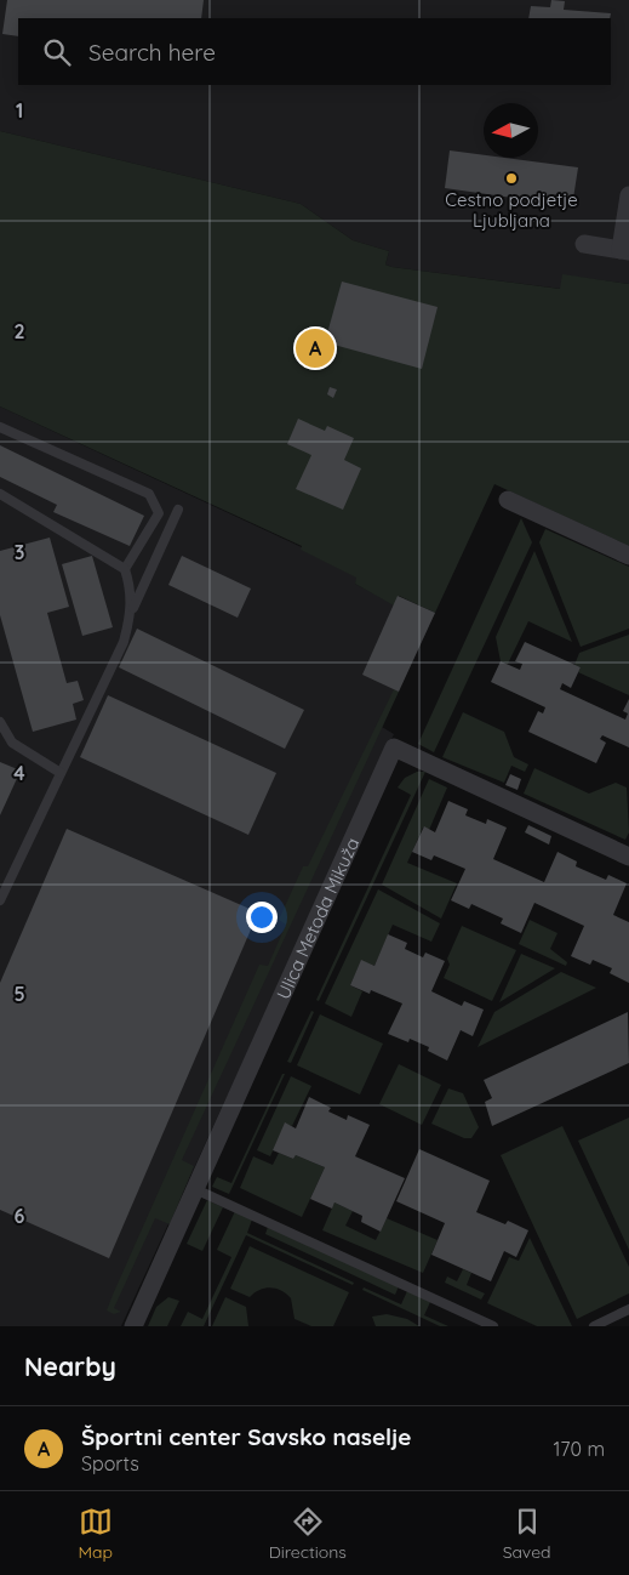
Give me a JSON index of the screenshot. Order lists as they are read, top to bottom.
{
  "streets": {
    "street": ["Ulica Metoda Mikuža"]
  },
  "places": ["Cestno podjetje Ljubljana"],
  "north": "left",
  "page": {
    "search": "Search here",
    "pins": "A",
    "heading": "Nearby",
    "list": [
      {
        "mark": "A",
        "name": "Športni center Savsko naselje",
        "note": "Sports",
        "value": "170 m"
      }
    ],
    "nav": ["Map", "Directions", "Saved"]
  },
  "grid": {
    "rows": [
      "1",
      "2",
      "3",
      "4",
      "5",
      "6"
    ]
  }
}
